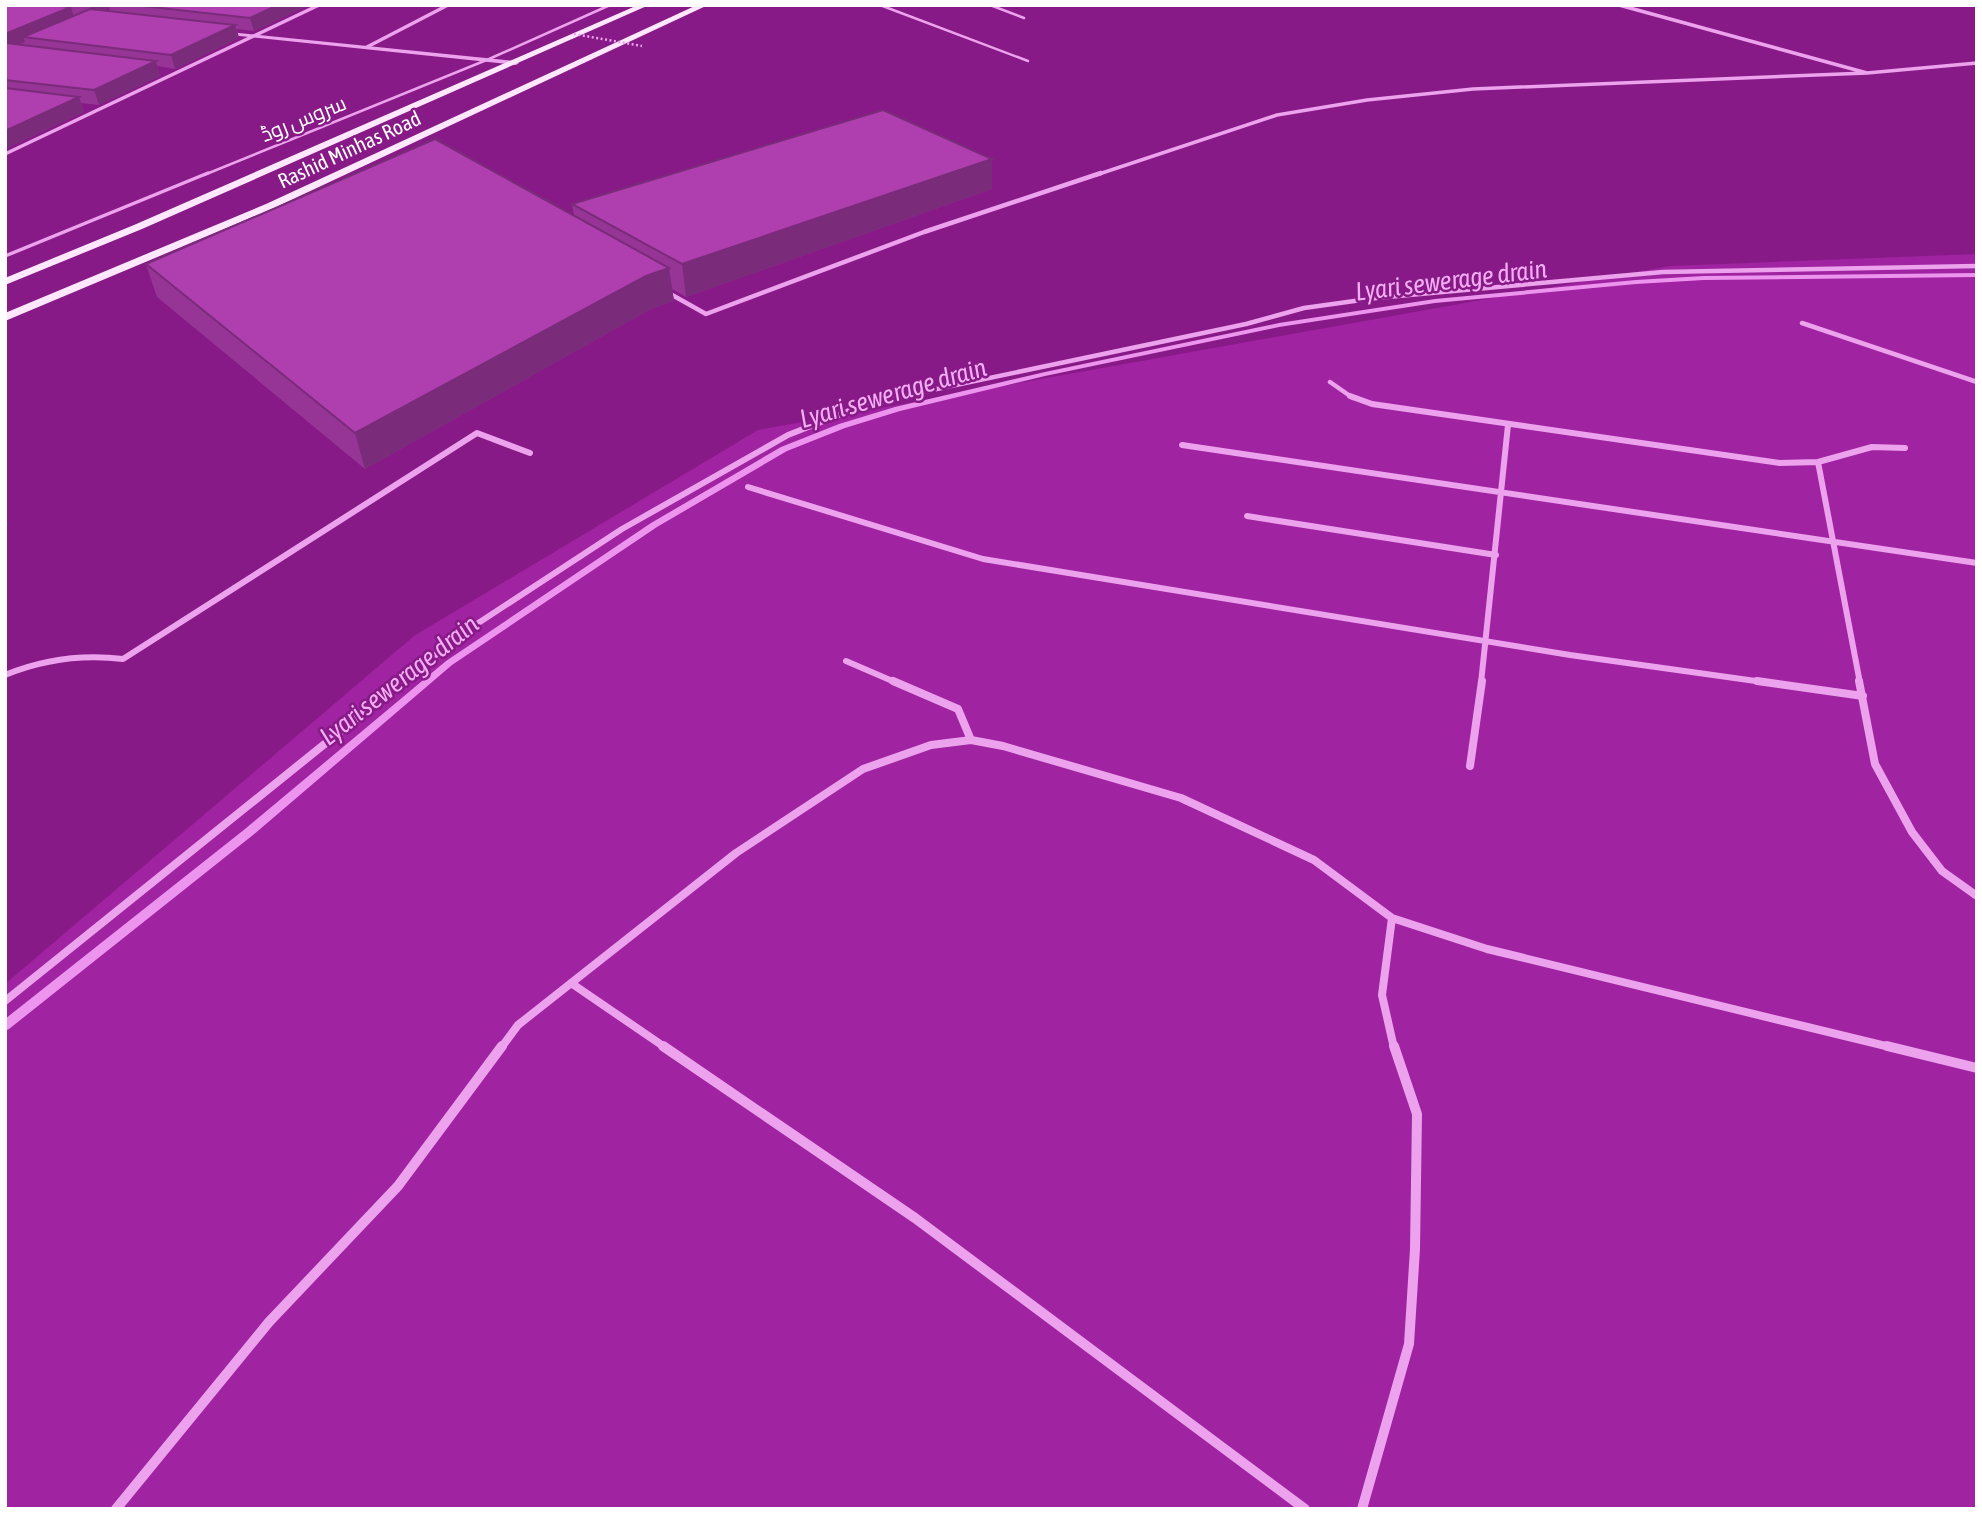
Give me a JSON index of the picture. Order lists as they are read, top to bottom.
{
  "streets": {
    "main road": ["Rashid Minhas Road"],
    "lane": ["سروس روڈ"]
  },
  "water": ["Lyari sewerage drain"]
}
